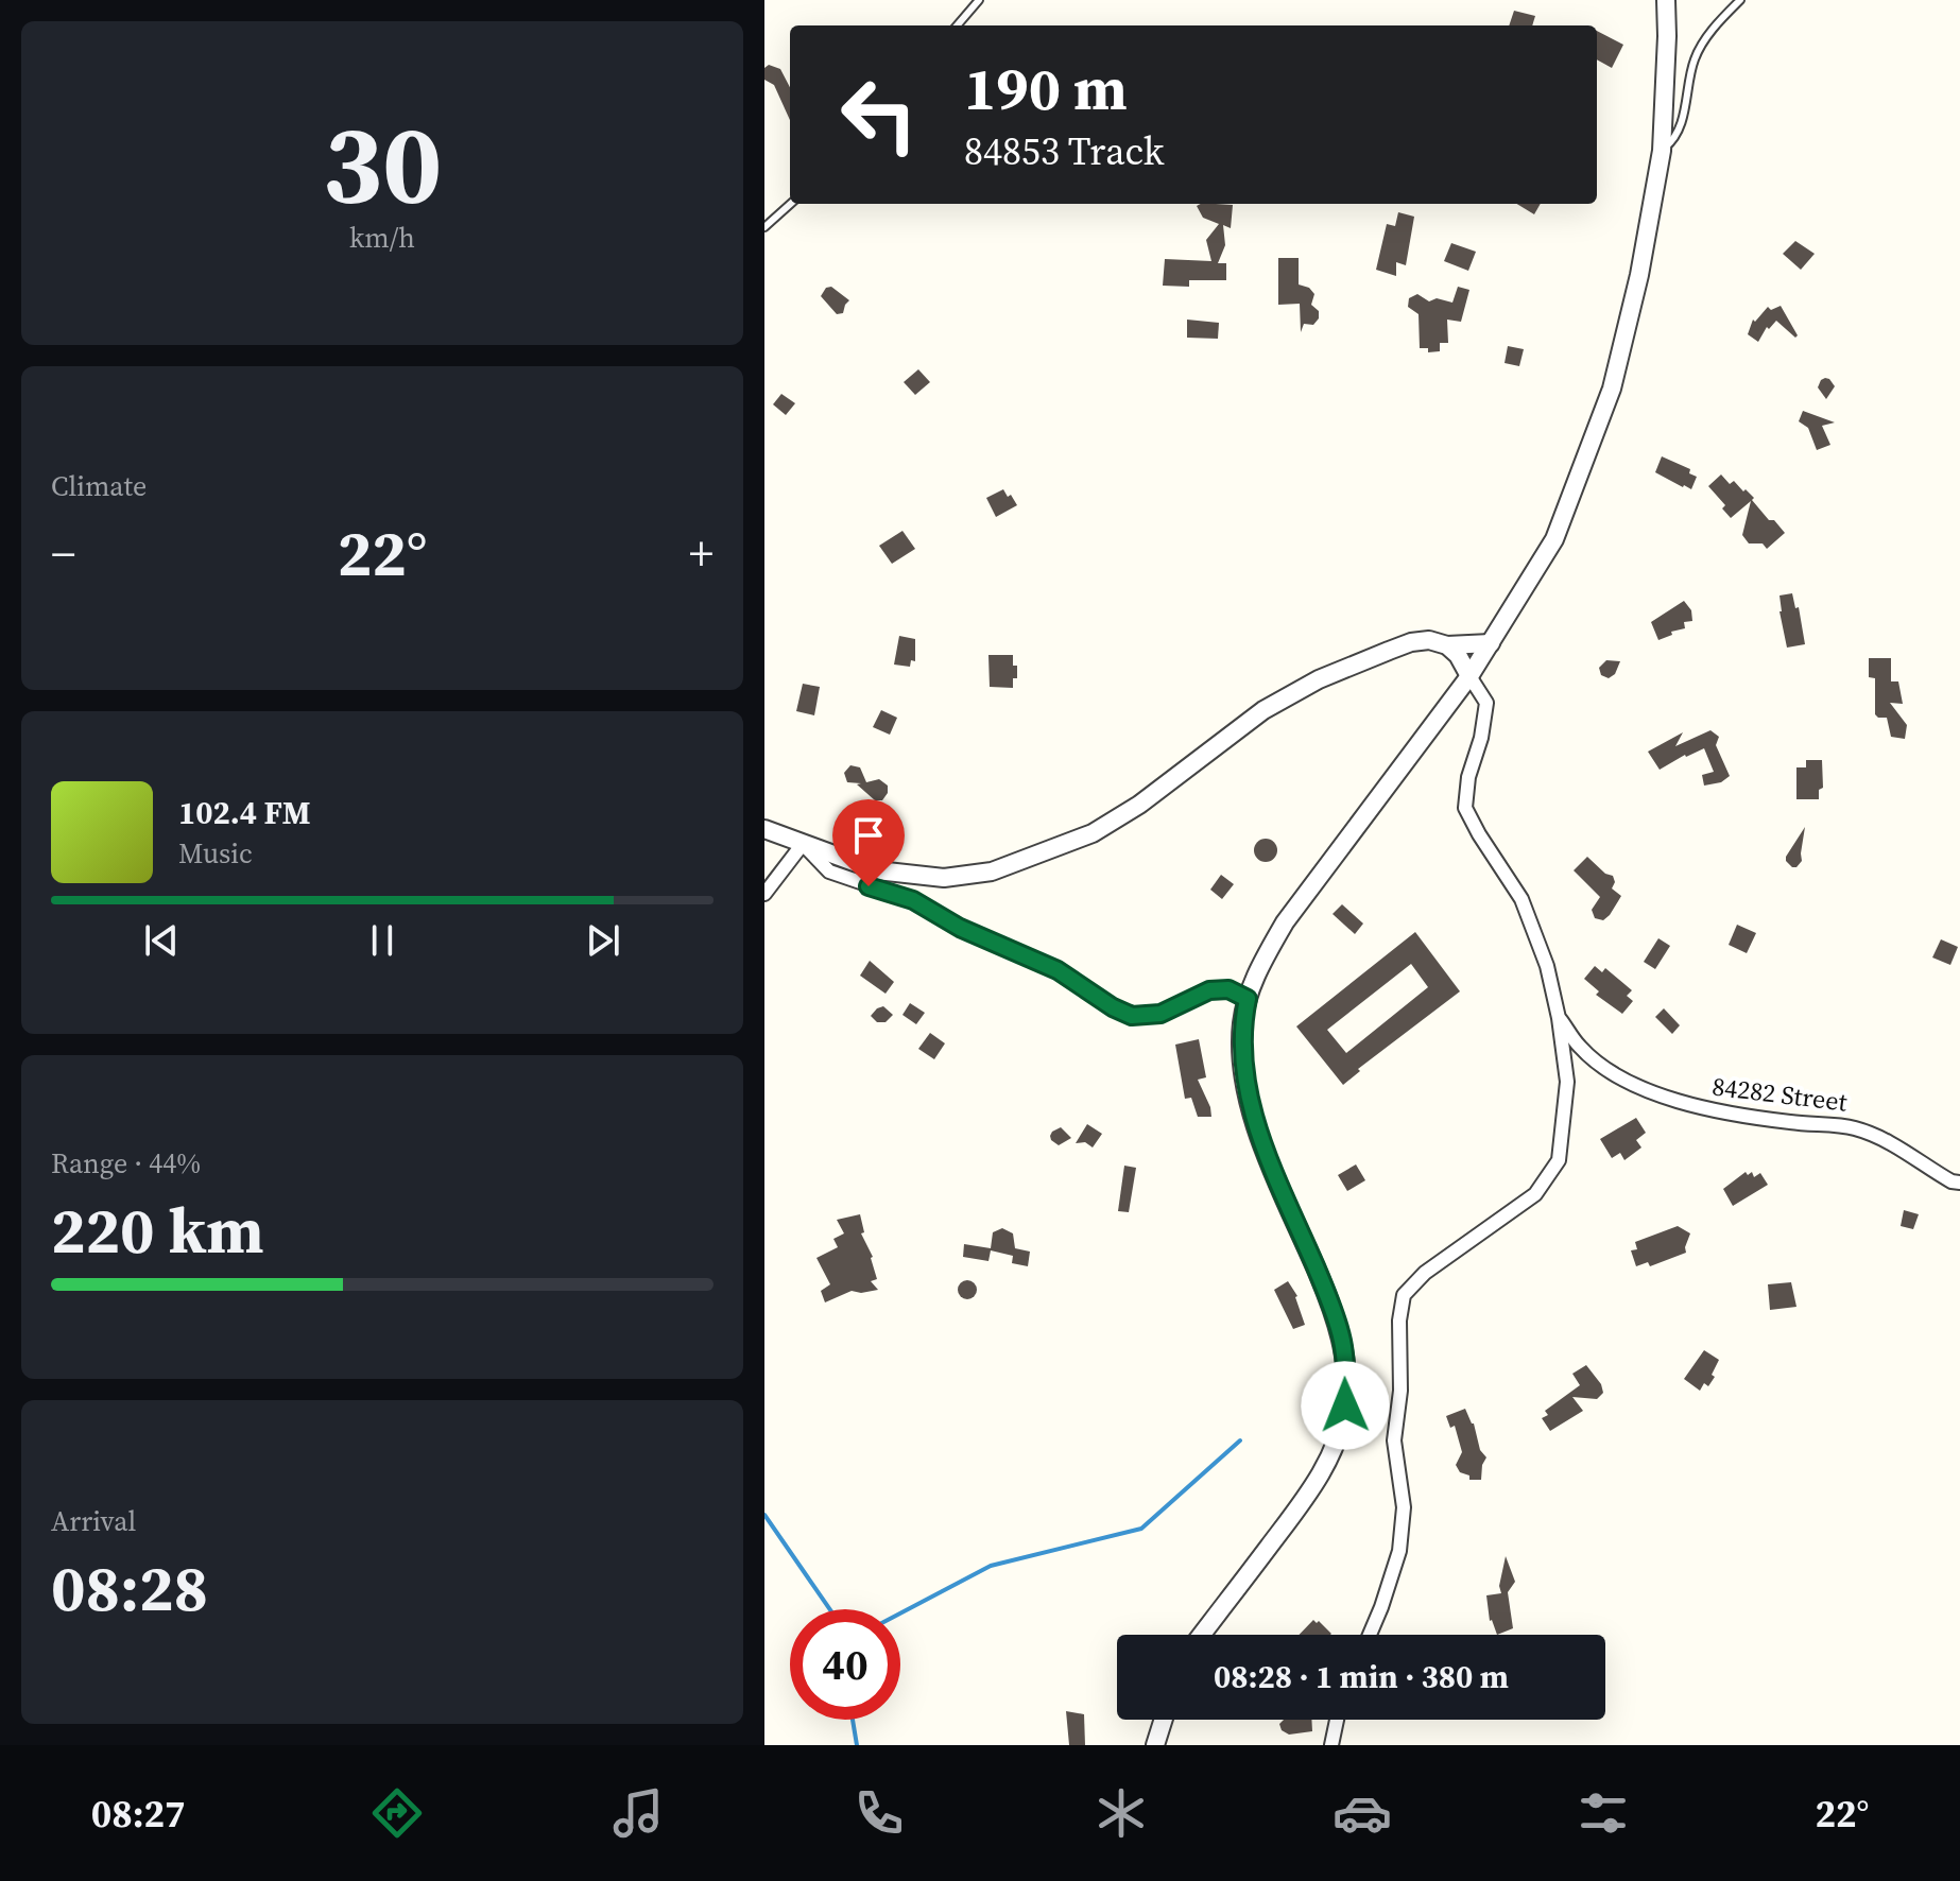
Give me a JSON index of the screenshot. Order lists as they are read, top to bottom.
{
  "streets": {
    "street": ["84282 Street"]
  },
  "page": {
    "tile": [
      ["30", "km/h"],
      "Climate",
      ["Range · 44%", "220 km"],
      ["Arrival", "08:28"]
    ],
    "turn": ["190 m", "84853 Track"],
    "heat": ["−", "22°", "+"],
    "song": ["102.4 FM", "Music"],
    "limit": "40",
    "trip": "08:28 · 1 min · 380 m",
    "tabs": ["08:27", "22°"]
  }
}
